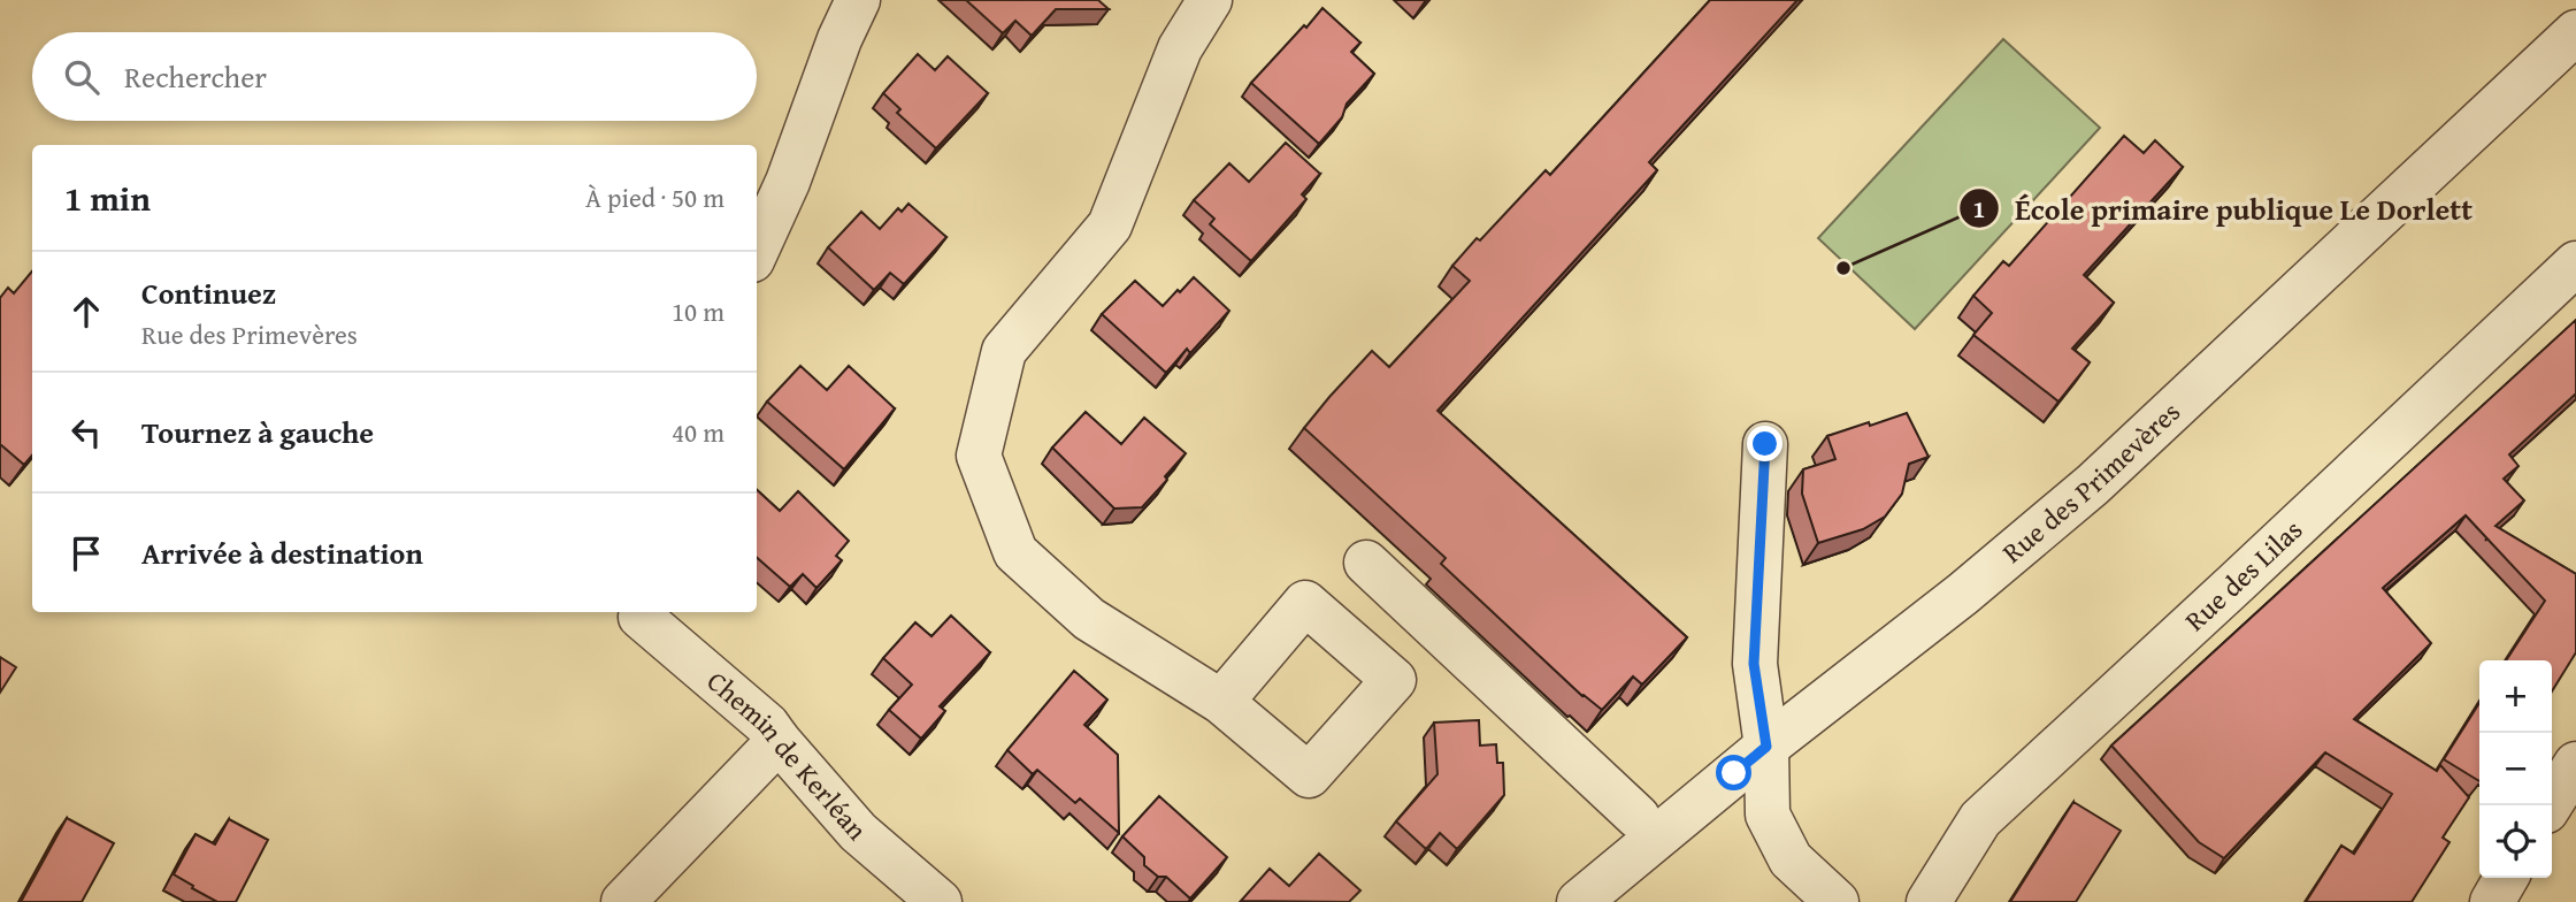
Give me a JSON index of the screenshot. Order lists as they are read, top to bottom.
{
  "streets": {
    "street": ["Rue des Primevères", "Rue des Lilas", "Chemin de Kerléan"]
  },
  "places": ["École primaire publique Le Dorlett"],
  "page": {
    "search": "Rechercher",
    "heading": ["1 min", "À pied · 50 m"],
    "list": [
      ["Continuez", "Rue des Primevères", "10 m"],
      ["Tournez à gauche", "40 m"],
      "Arrivée à destination"
    ],
    "map_buttons": ["+", "−"]
  }
}
